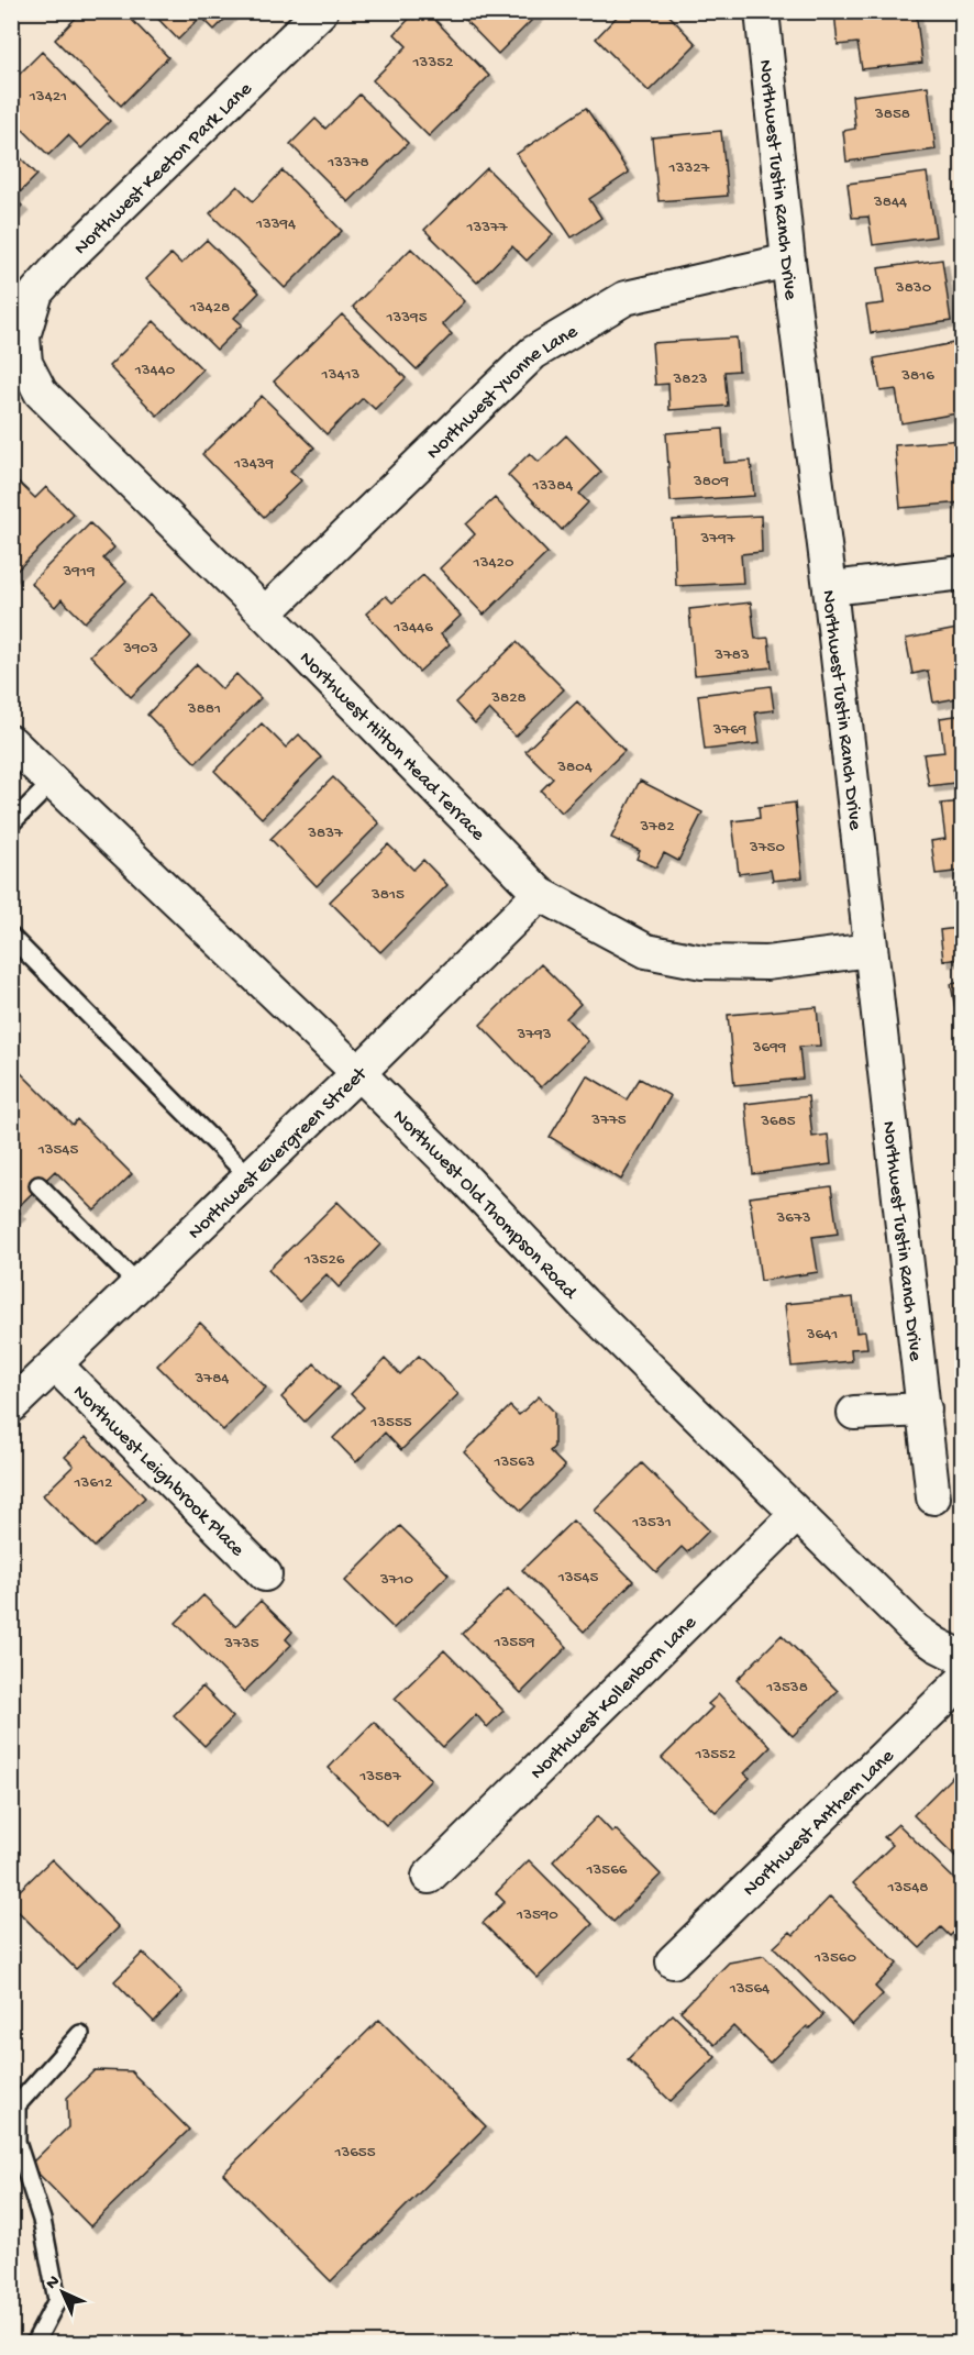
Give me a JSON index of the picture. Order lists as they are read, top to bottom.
{
  "streets": {
    "street": [
      "Northwest Keeton Park Lane",
      "Northwest Tustin Ranch Drive",
      "Northwest Yvonne Lane",
      "Northwest Hilton Head Terrace",
      "Northwest Evergreen Street",
      "Northwest Old Thompson Road",
      "Northwest Leighbrook Place",
      "Northwest Kollenborn Lane",
      "Northwest Anthem Lane"
    ]
  },
  "crossings": [
    ["Northwest Keeton Park Lane", "Northwest Hilton Head Terrace"],
    ["Northwest Tustin Ranch Drive", "Northwest Yvonne Lane"],
    ["Northwest Tustin Ranch Drive", "Northwest Hilton Head Terrace"],
    ["Northwest Yvonne Lane", "Northwest Hilton Head Terrace"],
    ["Northwest Hilton Head Terrace", "Northwest Evergreen Street"],
    ["Northwest Evergreen Street", "Northwest Old Thompson Road"],
    ["Northwest Evergreen Street", "Northwest Leighbrook Place"],
    ["Northwest Old Thompson Road", "Northwest Kollenborn Lane"]
  ],
  "house_numbers": [
    "13352",
    "13421",
    "3858",
    "13378",
    "13327",
    "3844",
    "13394",
    "13377",
    "3830",
    "13428",
    "13395",
    "13440",
    "13413",
    "3816",
    "3823",
    "13439",
    "3809",
    "13384",
    "3797",
    "13420",
    "3919",
    "13446",
    "3903",
    "3783",
    "3828",
    "3881",
    "3769",
    "3804",
    "3782",
    "3837",
    "3750",
    "3815",
    "3793",
    "3699",
    "3775",
    "3685",
    "13545",
    "3673",
    "13526",
    "3641",
    "3784",
    "13555",
    "13563",
    "13612",
    "13531",
    "13545",
    "3710",
    "13559",
    "3735",
    "13538",
    "13552",
    "13587",
    "13566",
    "13548",
    "13590",
    "13560",
    "13564",
    "13655"
  ],
  "north": "top left"
}
